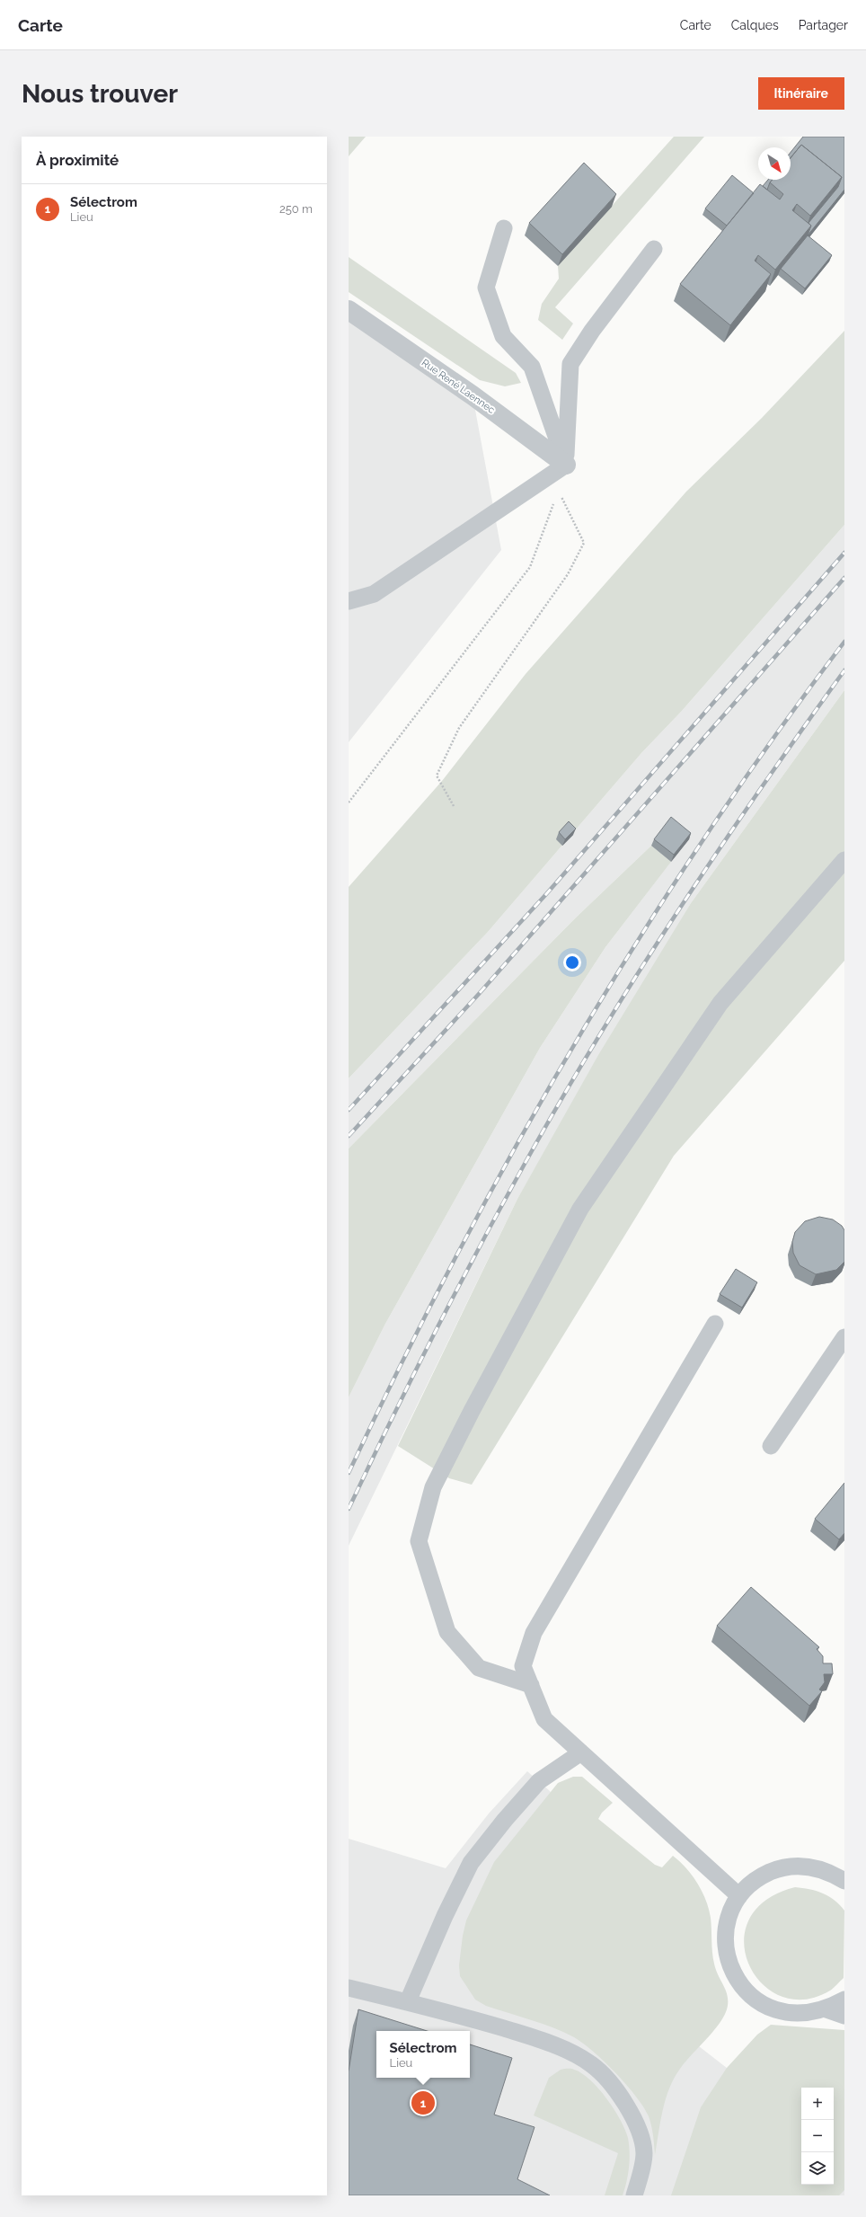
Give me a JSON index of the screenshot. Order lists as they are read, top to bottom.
{
  "streets": {
    "street": ["Rue René Laennec"]
  },
  "north": "bottom right",
  "page": {
    "header": "Carte",
    "nav": ["Carte", "Calques", "Partager"],
    "buttons": "Itinéraire",
    "title": "Nous trouver",
    "heading": "À proximité",
    "list": [
      {
        "mark": "1",
        "name": "Sélectrom",
        "note": "Lieu",
        "value": "250 m"
      }
    ],
    "popup": ["Sélectrom", "Lieu"],
    "map_buttons": ["+", "−"],
    "pins": "1"
  }
}
